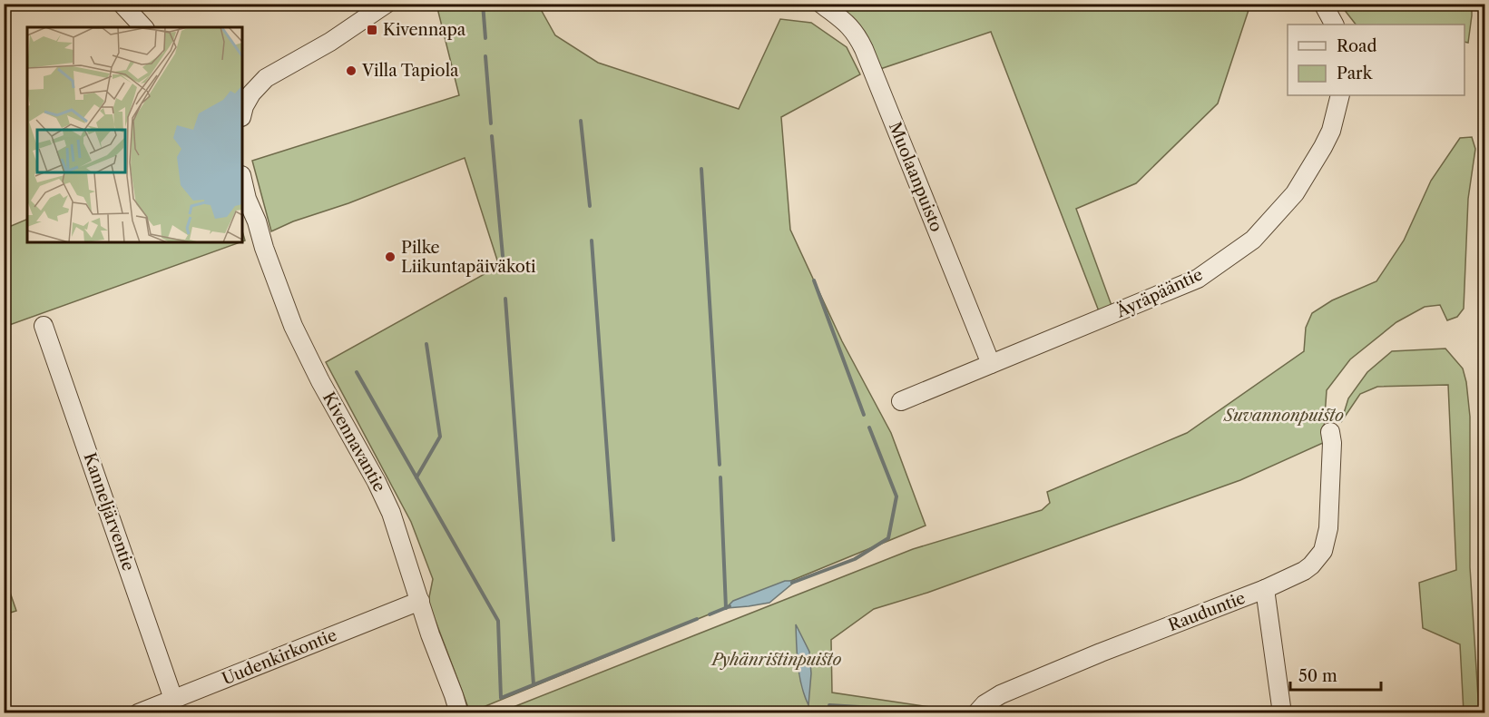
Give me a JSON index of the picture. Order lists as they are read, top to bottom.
{
  "streets": {
    "street": [
      "Muolaanpuisto",
      "Äyräpääntie",
      "Kivennavantie",
      "Kanneljärventie",
      "Rauduntie",
      "Uudenkirkontie"
    ]
  },
  "crossings": [
    ["Muolaanpuisto", "Äyräpääntie"],
    ["Kivennavantie", "Uudenkirkontie"],
    ["Kanneljärventie", "Uudenkirkontie"]
  ],
  "parks": ["Suvannonpuisto", "Pyhänristinpuisto"],
  "places": {
    "transit": ["Kivennapa"],
    "other": ["Villa Tapiola", "Pilke Liikuntapäiväkoti"]
  },
  "legend": ["Road", "Park"],
  "scale_bar": "50 m"
}
